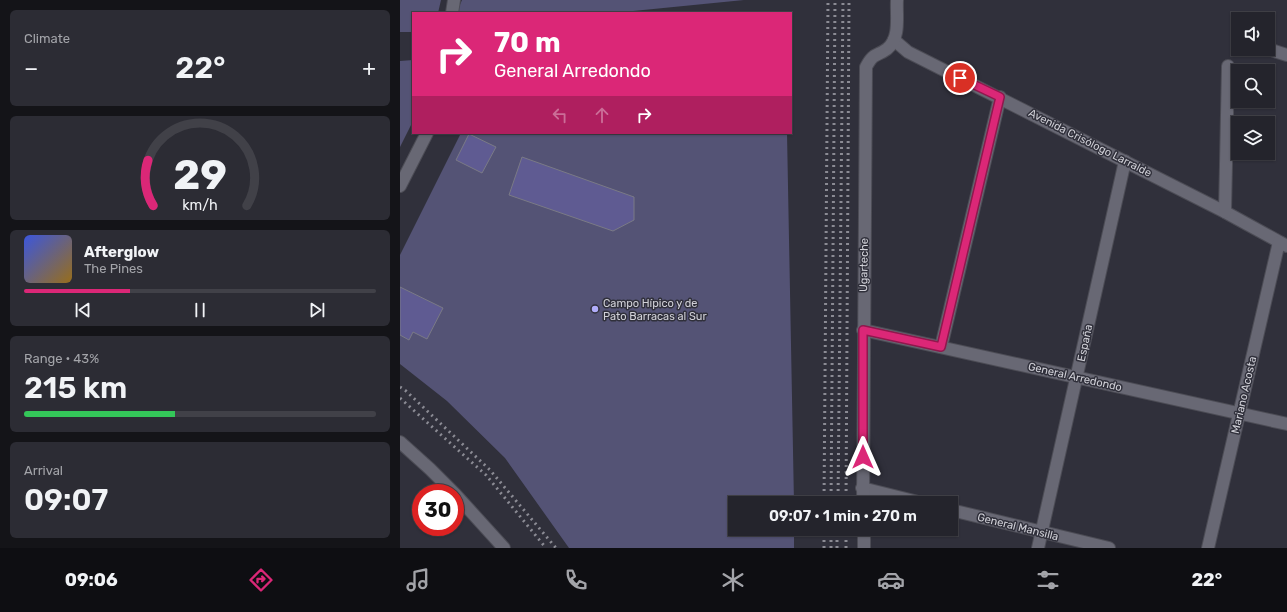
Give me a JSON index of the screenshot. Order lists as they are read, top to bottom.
{
  "streets": {
    "street": [
      "Avenida Crisólogo Larralde",
      "Ugarteche",
      "España",
      "General Arredondo",
      "Mariano Acosta",
      "General Mansilla"
    ]
  },
  "crossings": [
    ["Avenida Crisólogo Larralde", "Ugarteche"],
    ["Avenida Crisólogo Larralde", "España"],
    ["Avenida Crisólogo Larralde", "Mariano Acosta"],
    ["Ugarteche", "General Arredondo"],
    ["España", "General Arredondo"],
    ["España", "General Mansilla"],
    ["General Arredondo", "Mariano Acosta"]
  ],
  "places": ["Campo Hípico y de Pato Barracas al Sur"],
  "page": {
    "tile": [
      "Climate",
      ["Range · 43%", "215 km"],
      ["Arrival", "09:07"]
    ],
    "turn": ["70 m", "General Arredondo"],
    "heat": ["−", "22°", "+"],
    "song": ["Afterglow", "The Pines"],
    "limit": "30",
    "trip": "09:07 · 1 min · 270 m",
    "tabs": ["09:06", "22°"],
    "gauge": ["29", "km/h"]
  }
}
